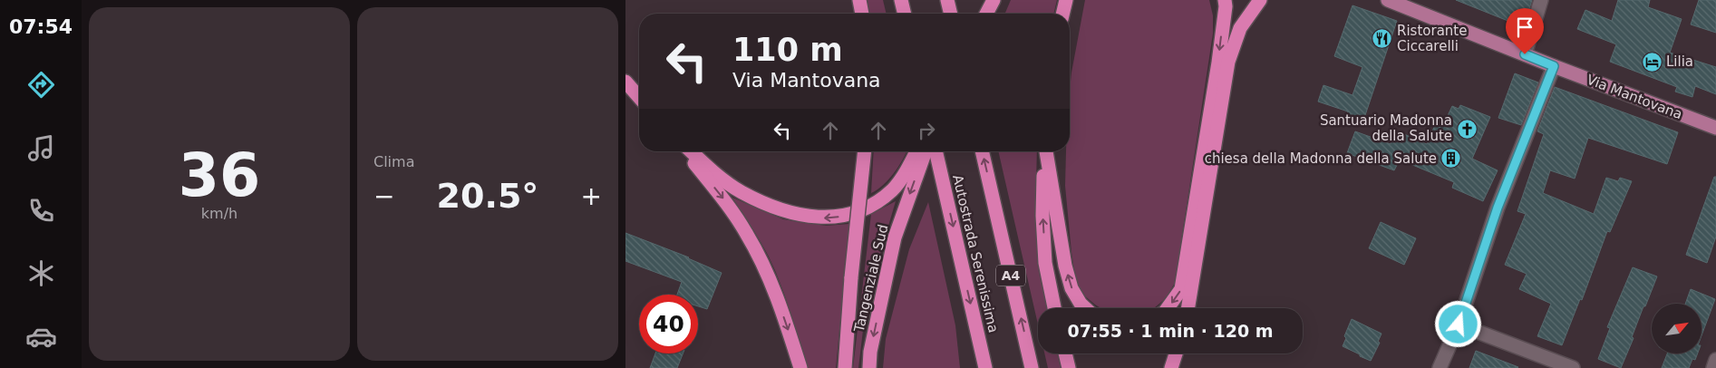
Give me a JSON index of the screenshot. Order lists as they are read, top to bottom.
{
  "streets": {
    "highway": ["Autostrada Serenissima", "A4", "Tangenziale Sud"],
    "main road": ["Via Mantovana"]
  },
  "places": {
    "restaurant": ["Ristorante Ciccarelli"],
    "hotel": ["Lilia"],
    "church": ["Santuario Madonna della Salute"],
    "building": ["chiesa della Madonna della Salute"]
  },
  "north": "top right",
  "page": {
    "tabs": "07:54",
    "tile": [
      ["36", "km/h"],
      "Clima"
    ],
    "turn": ["110 m", "Via Mantovana"],
    "heat": ["−", "20.5°", "+"],
    "limit": "40",
    "trip": "07:55 · 1 min · 120 m"
  }
}
